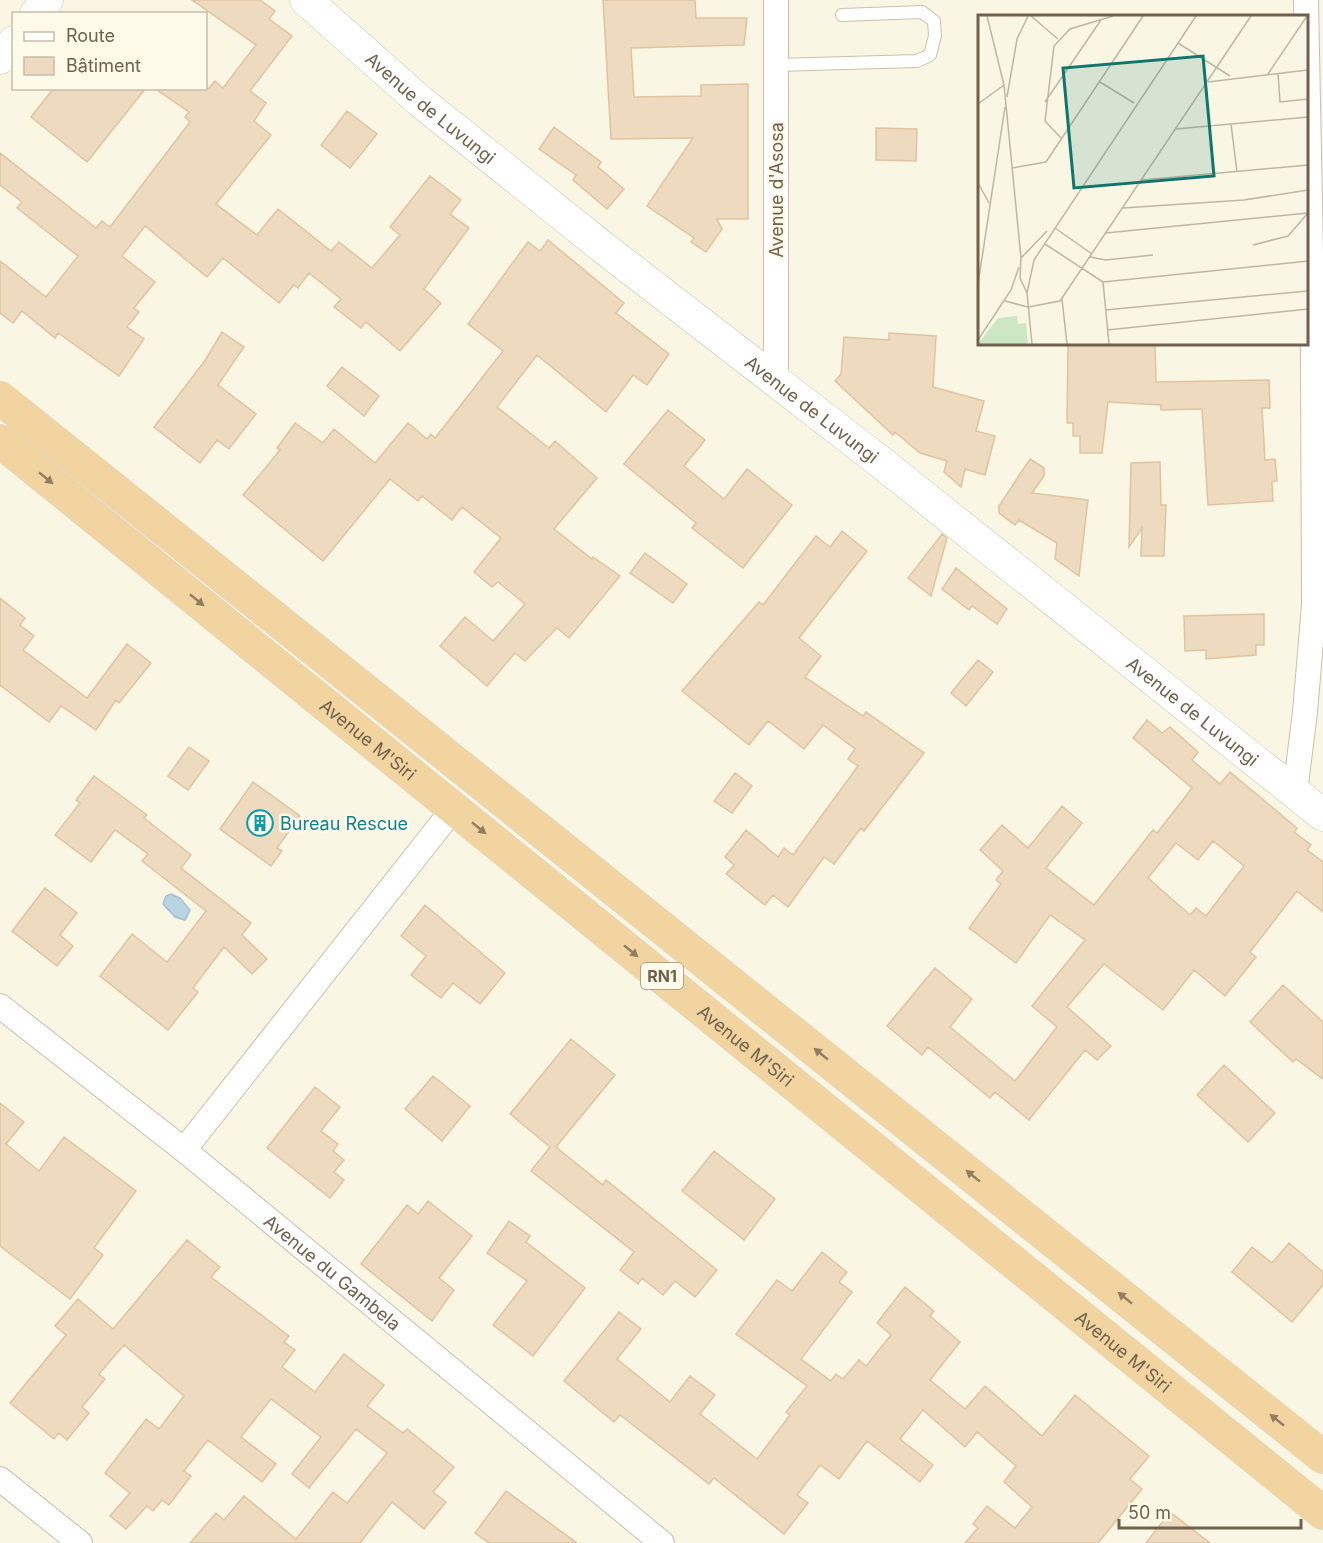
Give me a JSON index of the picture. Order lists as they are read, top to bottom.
{
  "streets": {
    "highway": ["Avenue M'Siri", "RN1"],
    "street": ["Avenue de Luvungi", "Avenue d'Asosa", "Avenue du Gambela"]
  },
  "crossings": [
    ["Avenue de Luvungi", "Avenue d'Asosa"]
  ],
  "places": {
    "building": ["Bureau Rescue"]
  },
  "legend": ["Route", "Bâtiment"],
  "scale_bar": "50 m"
}
